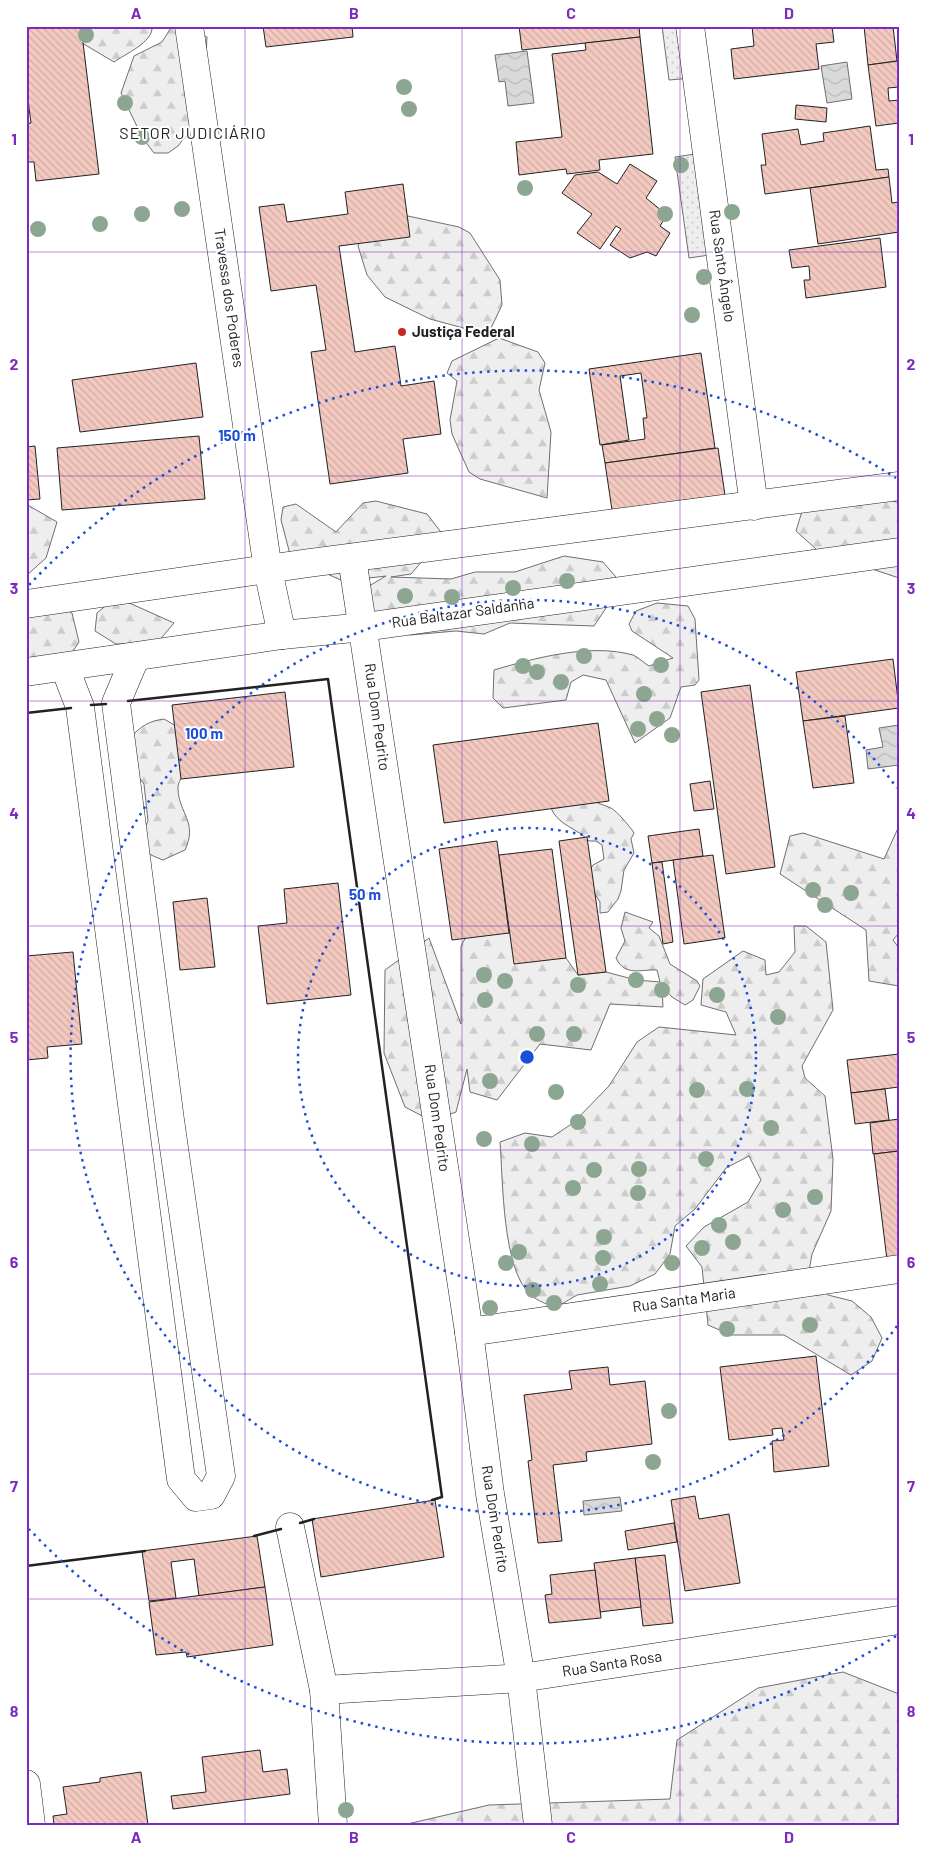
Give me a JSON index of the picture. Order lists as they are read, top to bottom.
{
  "streets": {
    "street": [
      "Rua Santo Ângelo",
      "Travessa dos Poderes",
      "Rua Baltazar Saldanha",
      "Rua Dom Pedrito",
      "Rua Santa Maria",
      "Rua Santa Rosa"
    ]
  },
  "crossings": [
    ["Travessa dos Poderes", "Rua Baltazar Saldanha"],
    ["Rua Baltazar Saldanha", "Rua Dom Pedrito"],
    ["Rua Dom Pedrito", "Rua Santa Maria"],
    ["Rua Dom Pedrito", "Rua Santa Rosa"]
  ],
  "districts": ["SETOR JUDICIÁRIO"],
  "places": ["Justiça Federal"],
  "grid": {
    "columns": [
      "A",
      "B",
      "C",
      "D"
    ],
    "rows": [
      "1",
      "2",
      "3",
      "4",
      "5",
      "6",
      "7",
      "8"
    ]
  },
  "rings": ["150 m", "100 m", "50 m"]
}
